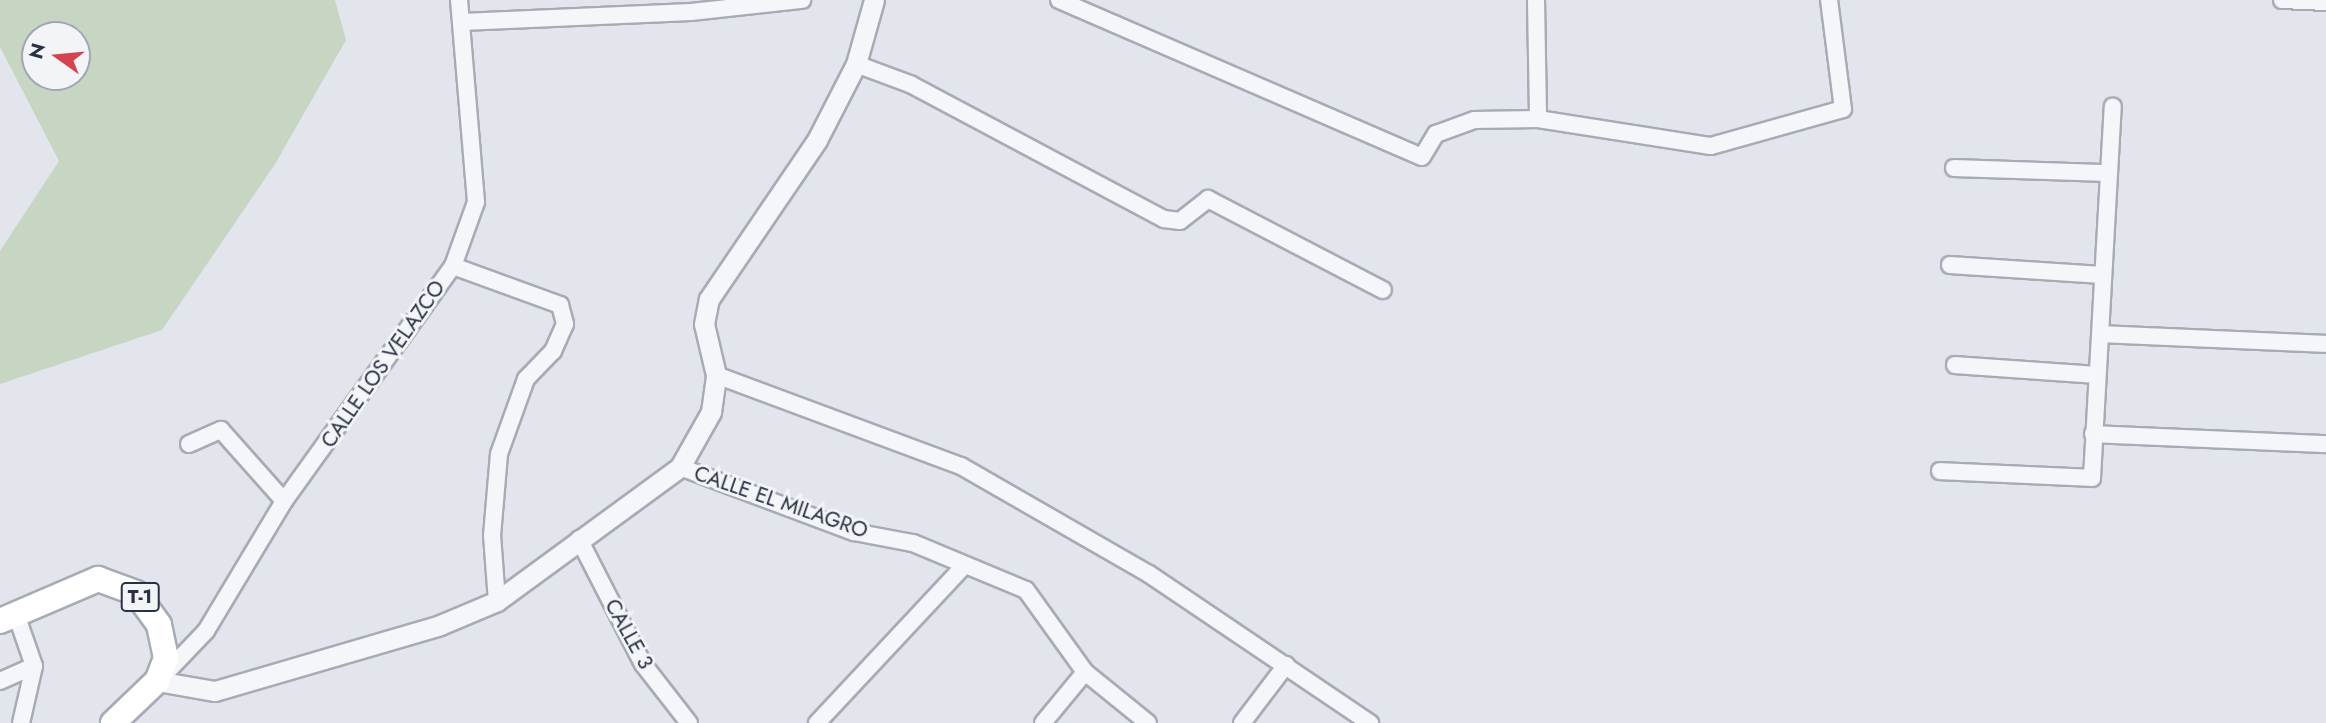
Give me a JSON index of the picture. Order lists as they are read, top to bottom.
{
  "streets": {
    "highway": ["T-1"],
    "street": ["CALLE LOS VELAZCO", "CALLE EL MILAGRO", "CALLE 3"]
  },
  "crossings": [
    ["CALLE LOS VELAZCO", "T-1"]
  ],
  "north": "left"
}
